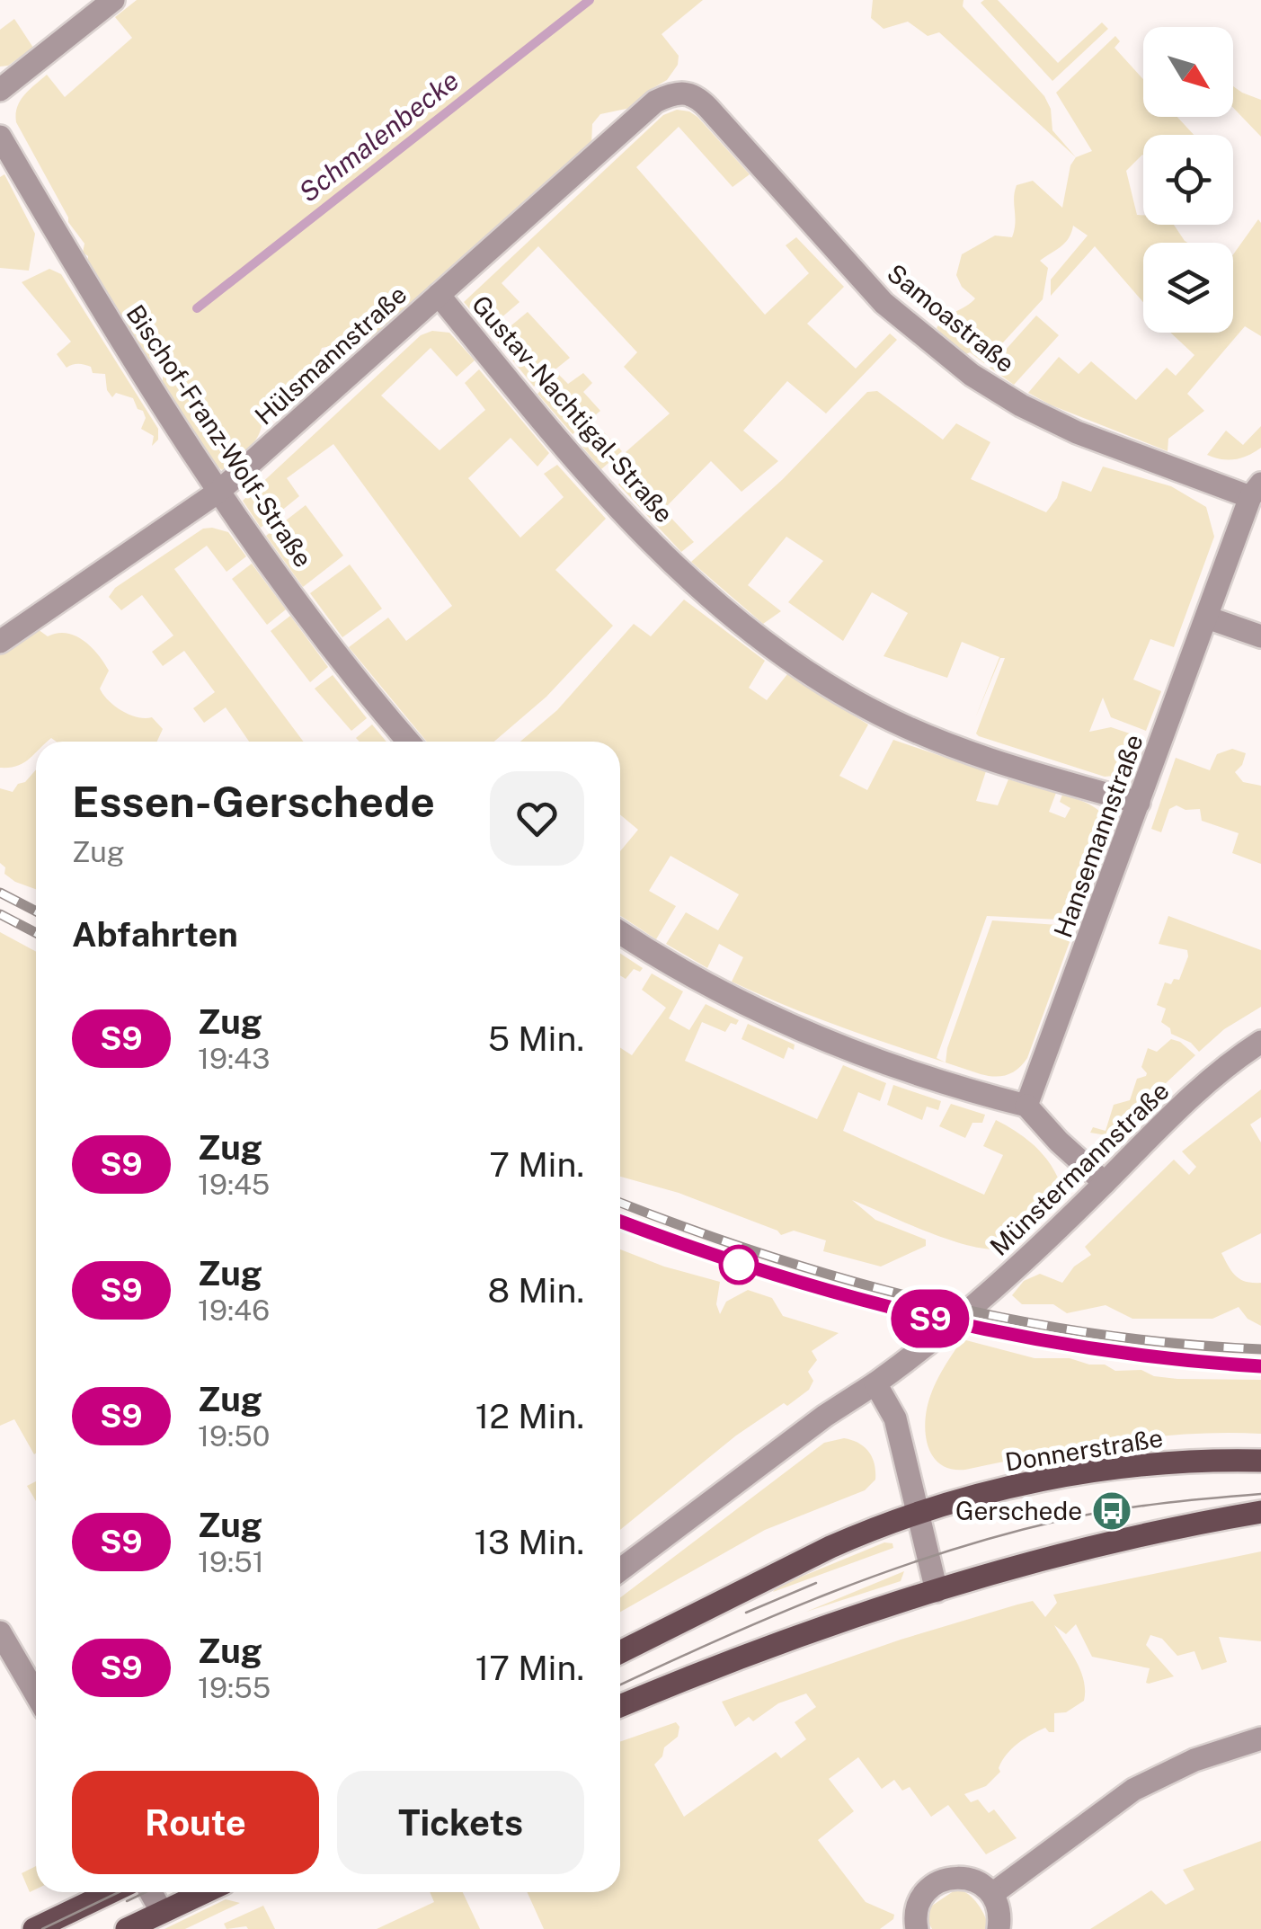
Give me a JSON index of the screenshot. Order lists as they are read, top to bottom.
{
  "streets": {
    "main road": ["Donnerstraße"],
    "street": [
      "Samoastraße",
      "Hülsmannstraße",
      "Gustav-Nachtigal-Straße",
      "Bischof-Franz-Wolf-Straße",
      "Hansemannstraße",
      "Münstermannstraße"
    ]
  },
  "crossings": [
    ["Samoastraße", "Hülsmannstraße"],
    ["Samoastraße", "Hansemannstraße"],
    ["Hülsmannstraße", "Gustav-Nachtigal-Straße"],
    ["Hülsmannstraße", "Bischof-Franz-Wolf-Straße"],
    ["Gustav-Nachtigal-Straße", "Hansemannstraße"]
  ],
  "water": ["Schmalenbecke"],
  "places": {
    "bus stop": ["Gerschede"]
  },
  "north": "bottom right",
  "page": {
    "on_map": "S9",
    "heading": [
      ["Essen-Gerschede", "Zug"],
      "Abfahrten"
    ],
    "list": [
      {
        "mark": "S9",
        "name": "Zug",
        "note": "19:43",
        "value": "5 Min."
      },
      {
        "mark": "S9",
        "name": "Zug",
        "note": "19:45",
        "value": "7 Min."
      },
      {
        "mark": "S9",
        "name": "Zug",
        "note": "19:46",
        "value": "8 Min."
      },
      {
        "mark": "S9",
        "name": "Zug",
        "note": "19:50",
        "value": "12 Min."
      },
      {
        "mark": "S9",
        "name": "Zug",
        "note": "19:51",
        "value": "13 Min."
      },
      {
        "mark": "S9",
        "name": "Zug",
        "note": "19:55",
        "value": "17 Min."
      }
    ],
    "buttons": ["Route", "Tickets"]
  }
}
